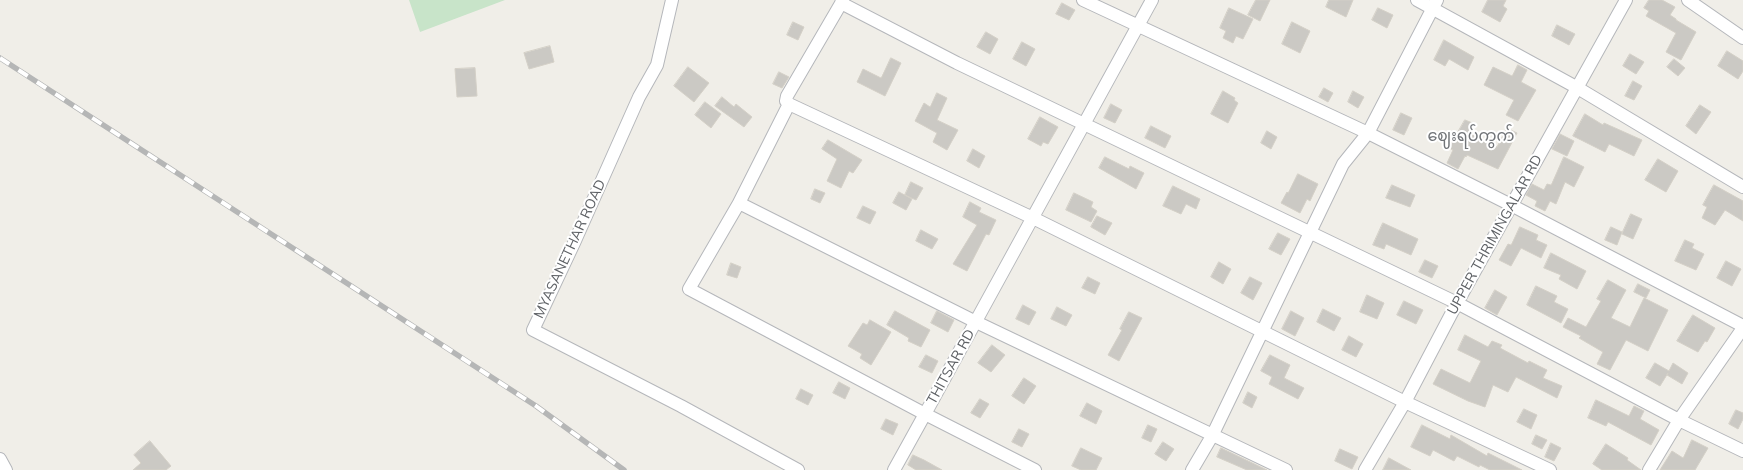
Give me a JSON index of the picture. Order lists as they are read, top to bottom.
{
  "streets": {
    "street": ["UPPER THRIMINGALAR RD", "MYASANETHAR ROAD", "THITSAR RD"]
  },
  "districts": ["ဈေးရပ်ကွက်"]
}
